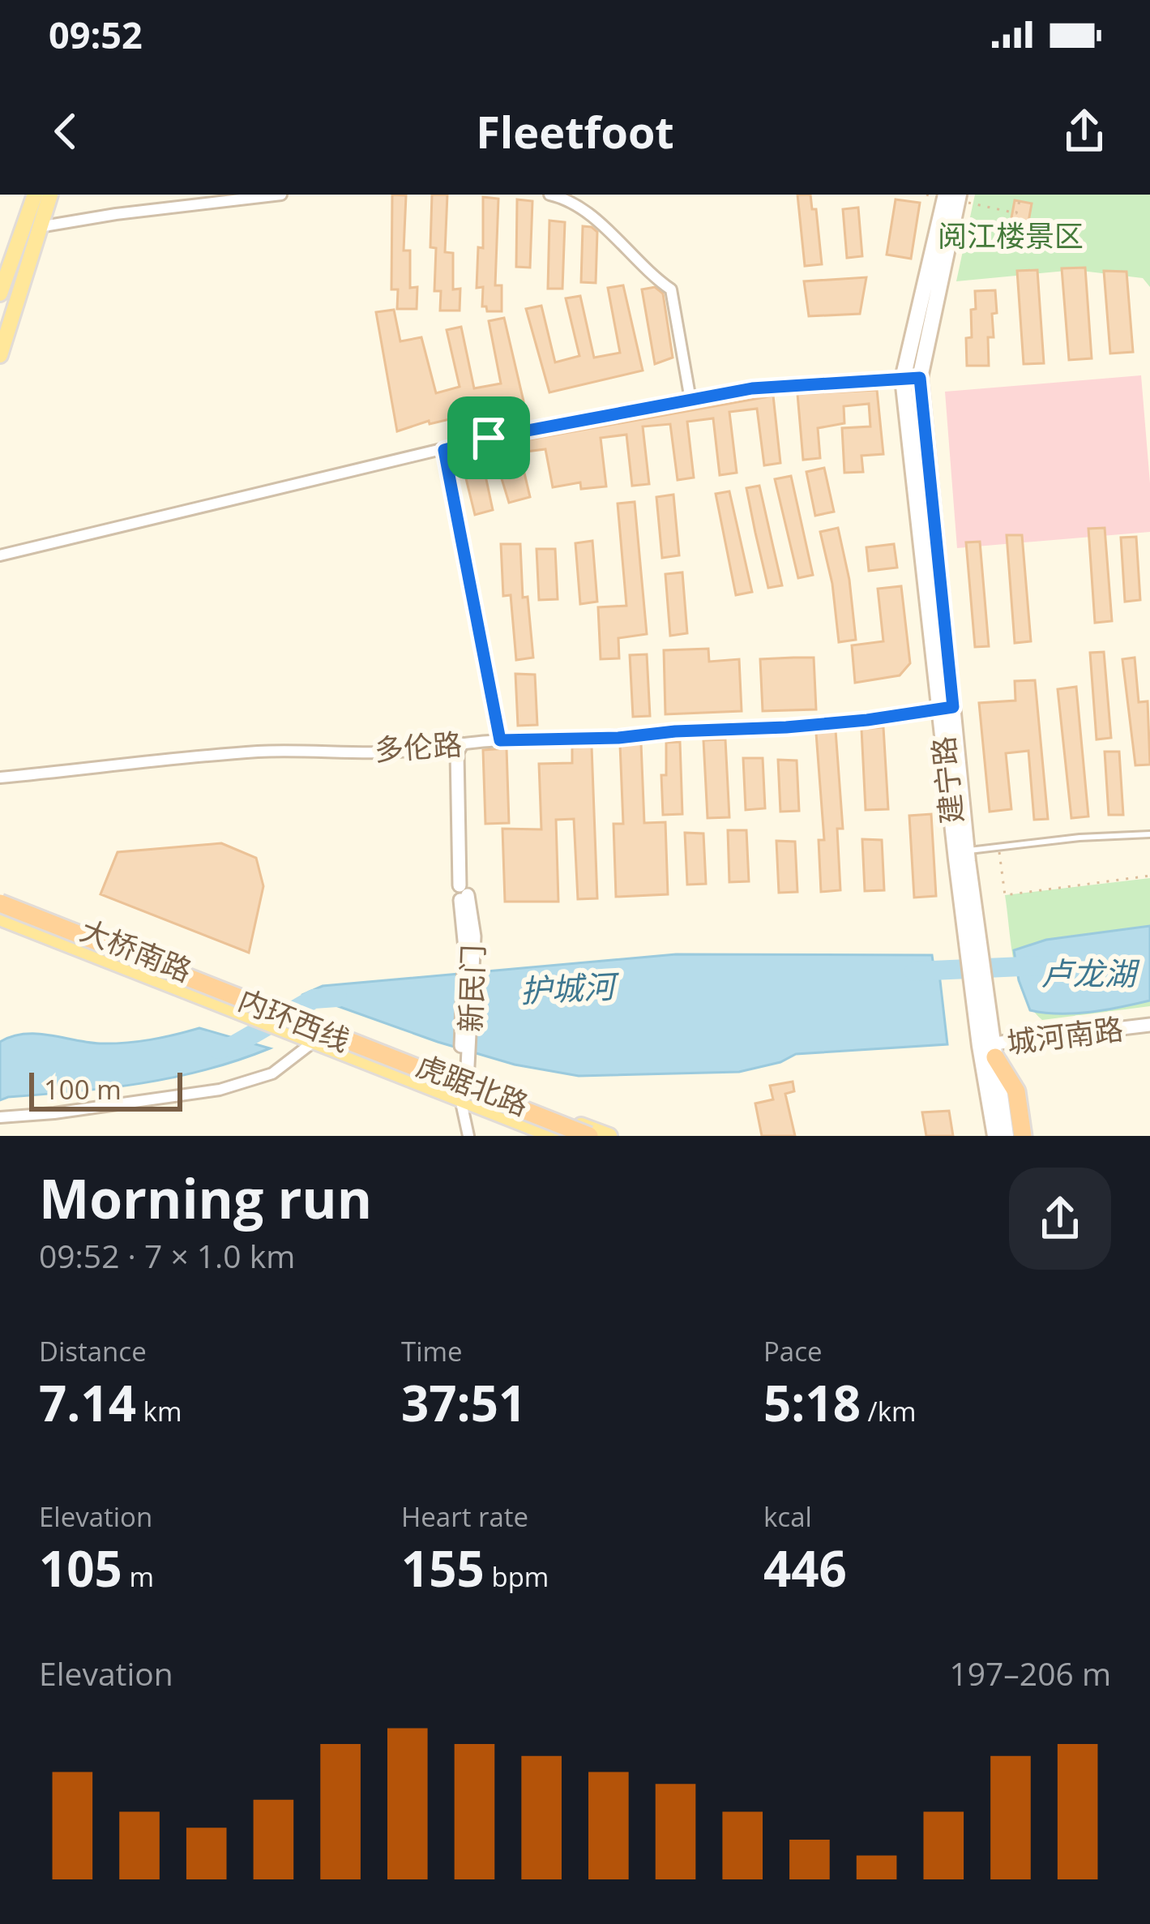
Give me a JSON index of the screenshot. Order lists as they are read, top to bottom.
{
  "streets": {
    "highway": ["内环西线"],
    "main road": ["建宁路", "大桥南路", "虎踞北路"],
    "street": ["多伦路", "新民门", "城河南路"]
  },
  "crossings": [
    ["多伦路", "建宁路"],
    ["多伦路", "新民门"],
    ["建宁路", "城河南路"],
    ["大桥南路", "新民门"],
    ["大桥南路", "内环西线"],
    ["大桥南路", "虎踞北路"],
    ["新民门", "虎踞北路"]
  ],
  "water": ["卢龙湖", "护城河"],
  "parks": ["阅江楼景区"],
  "scale_bar": "100 m",
  "page": {
    "status": "09:52",
    "header": "Fleetfoot",
    "scale": "100 m",
    "heading": ["Morning run", "09:52 · 7 × 1.0 km"],
    "stats": [
      ["Distance", "7.14 km"],
      ["Time", "37:51"],
      ["Pace", "5:18 /km"],
      ["Elevation", "105 m"],
      ["Heart rate", "155 bpm"],
      ["kcal", "446"]
    ],
    "chart": ["Elevation", "197–206 m"]
  }
}
